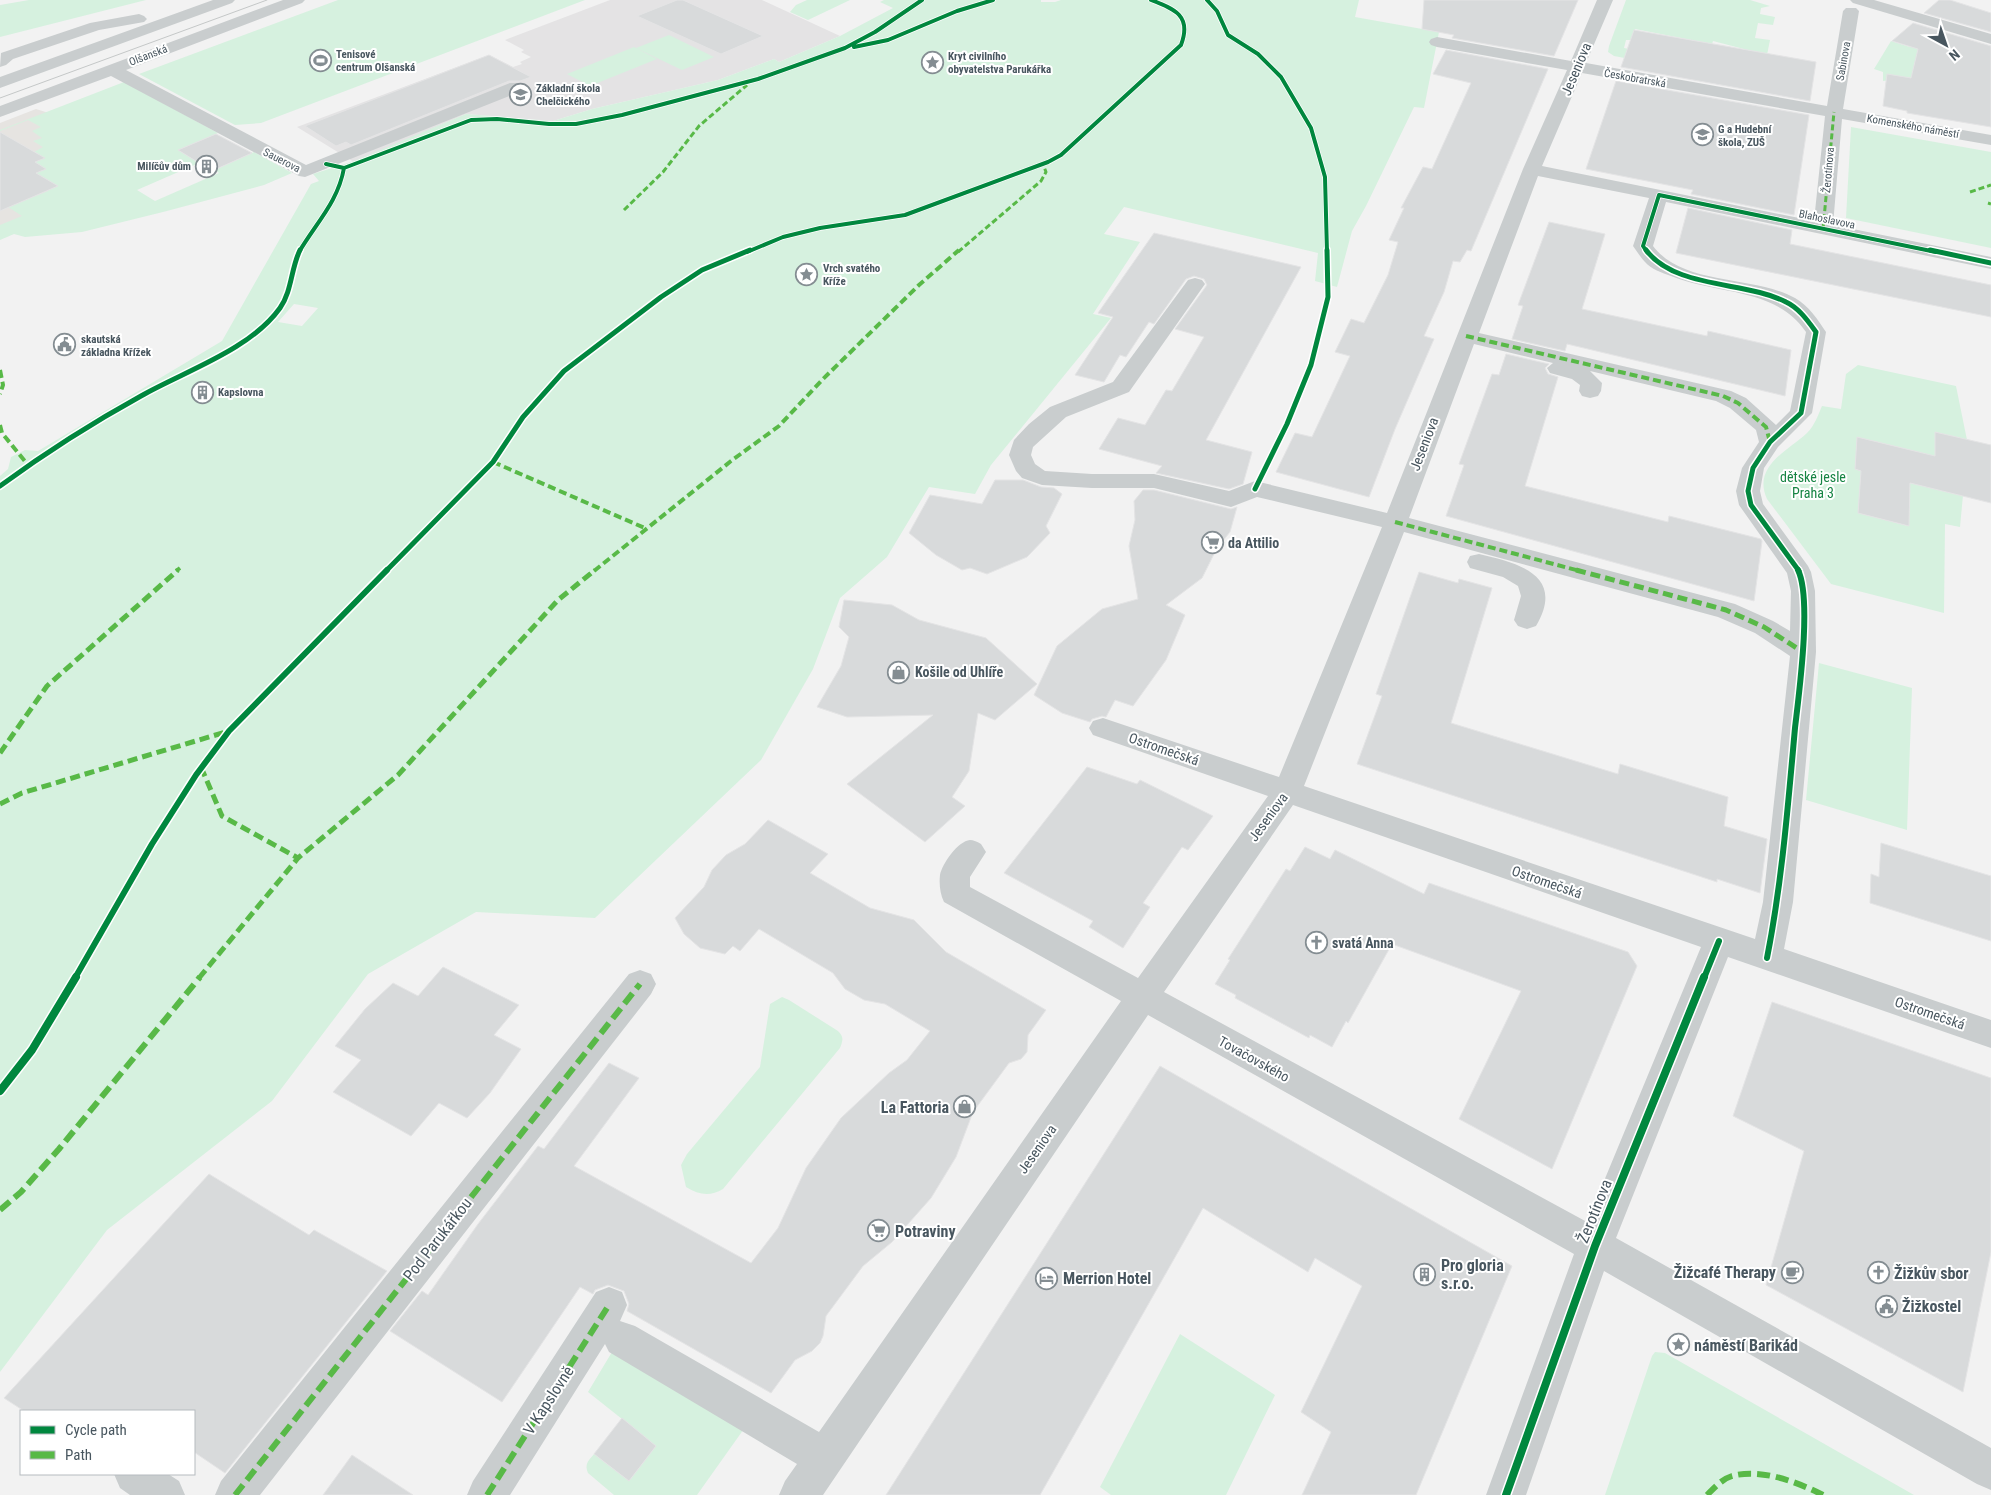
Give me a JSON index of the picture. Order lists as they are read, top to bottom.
{
  "streets": {
    "street": [
      "Olšanská",
      "Sabinova",
      "Jeseniova",
      "Českobratrská",
      "Komenského náměstí",
      "Sauerova",
      "Žerotínova",
      "Blahoslavova",
      "Ostromečská",
      "Tovačovského",
      "Pod Parukářkou",
      "V Kapslovně"
    ]
  },
  "crossings": [
    ["Olšanská", "Sauerova"],
    ["Sabinova", "Českobratrská"],
    ["Sabinova", "Komenského náměstí"],
    ["Sabinova", "Žerotínova"],
    ["Jeseniova", "Českobratrská"],
    ["Jeseniova", "Blahoslavova"],
    ["Jeseniova", "Ostromečská"],
    ["Jeseniova", "Tovačovského"],
    ["Českobratrská", "Komenského náměstí"],
    ["Českobratrská", "Žerotínova"],
    ["Komenského náměstí", "Žerotínova"],
    ["Žerotínova", "Blahoslavova"],
    ["Žerotínova", "Ostromečská"],
    ["Žerotínova", "Tovačovského"]
  ],
  "parks": ["dětské jesle Praha 3"],
  "places": {
    "sports": ["Tenisové centrum Olšanská"],
    "place": ["Kryt civilního obyvatelstva Parukářka", "Vrch svatého Kříže", "náměstí Barikád"],
    "school or university": ["Základní škola Chelčického", "G a Hudební škola, ZUŠ"],
    "building": ["Milíčův dům", "Kapslovna", "Pro gloria s.r.o."],
    "public building": ["skautská základna Křížek", "Žižkostel"],
    "supermarket": ["da Attilio", "Potraviny"],
    "shop": ["Košile od Uhlíře", "La Fattoria"],
    "church": ["svatá Anna", "Žižkův sbor"],
    "cafe": ["Žižcafé Therapy"],
    "hotel": ["Merrion Hotel"]
  },
  "legend": ["Cycle path", "Path"],
  "north": "bottom right"
}
